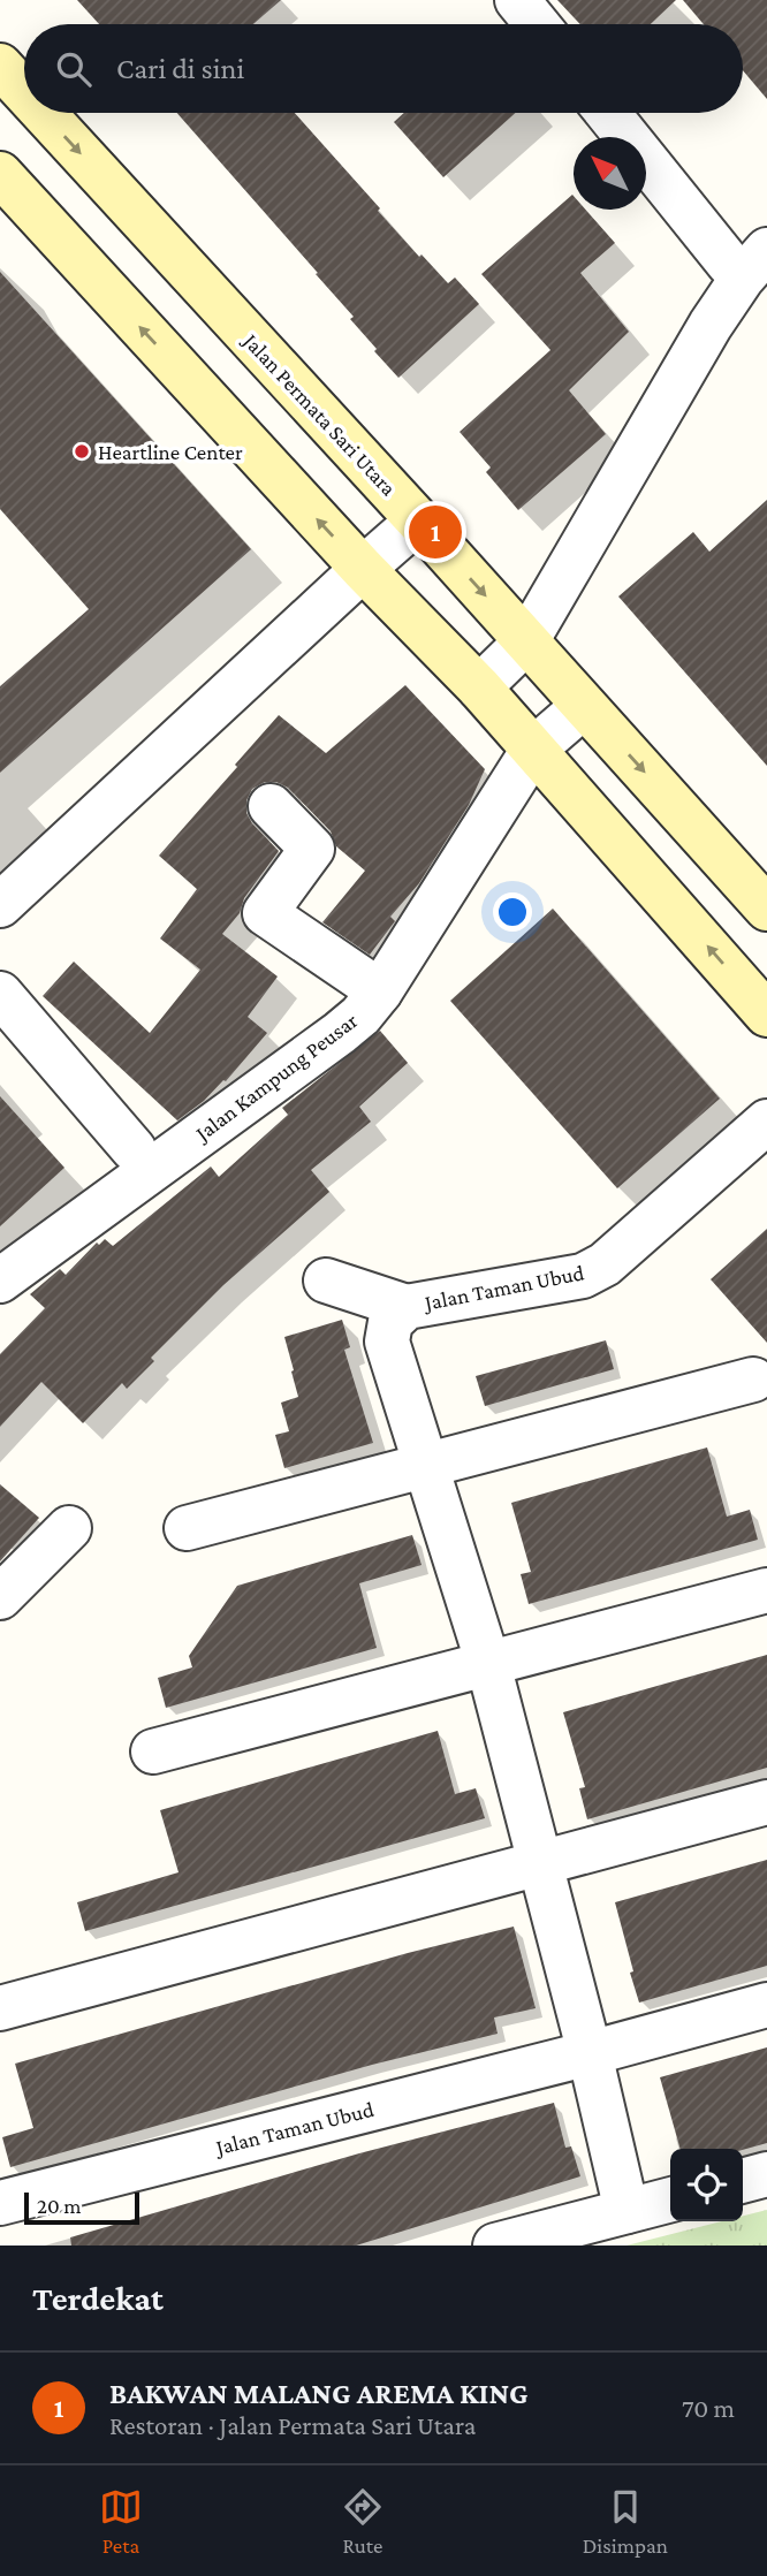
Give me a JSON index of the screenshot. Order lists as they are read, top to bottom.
{
  "streets": {
    "street": ["Jalan Permata Sari Utara", "Jalan Kampung Peusar", "Jalan Taman Ubud"]
  },
  "crossings": [
    ["Jalan Permata Sari Utara", "Jalan Kampung Peusar"]
  ],
  "places": ["Heartline Center"],
  "scale_bar": "20 m",
  "north": "top left",
  "page": {
    "search": "Cari di sini",
    "pins": "1",
    "scale": "20 m",
    "heading": "Terdekat",
    "list": [
      {
        "mark": "1",
        "name": "BAKWAN MALANG AREMA KING",
        "note": "Restoran · Jalan Permata Sari Utara",
        "value": "70 m"
      }
    ],
    "nav": ["Peta", "Rute", "Disimpan"]
  }
}
